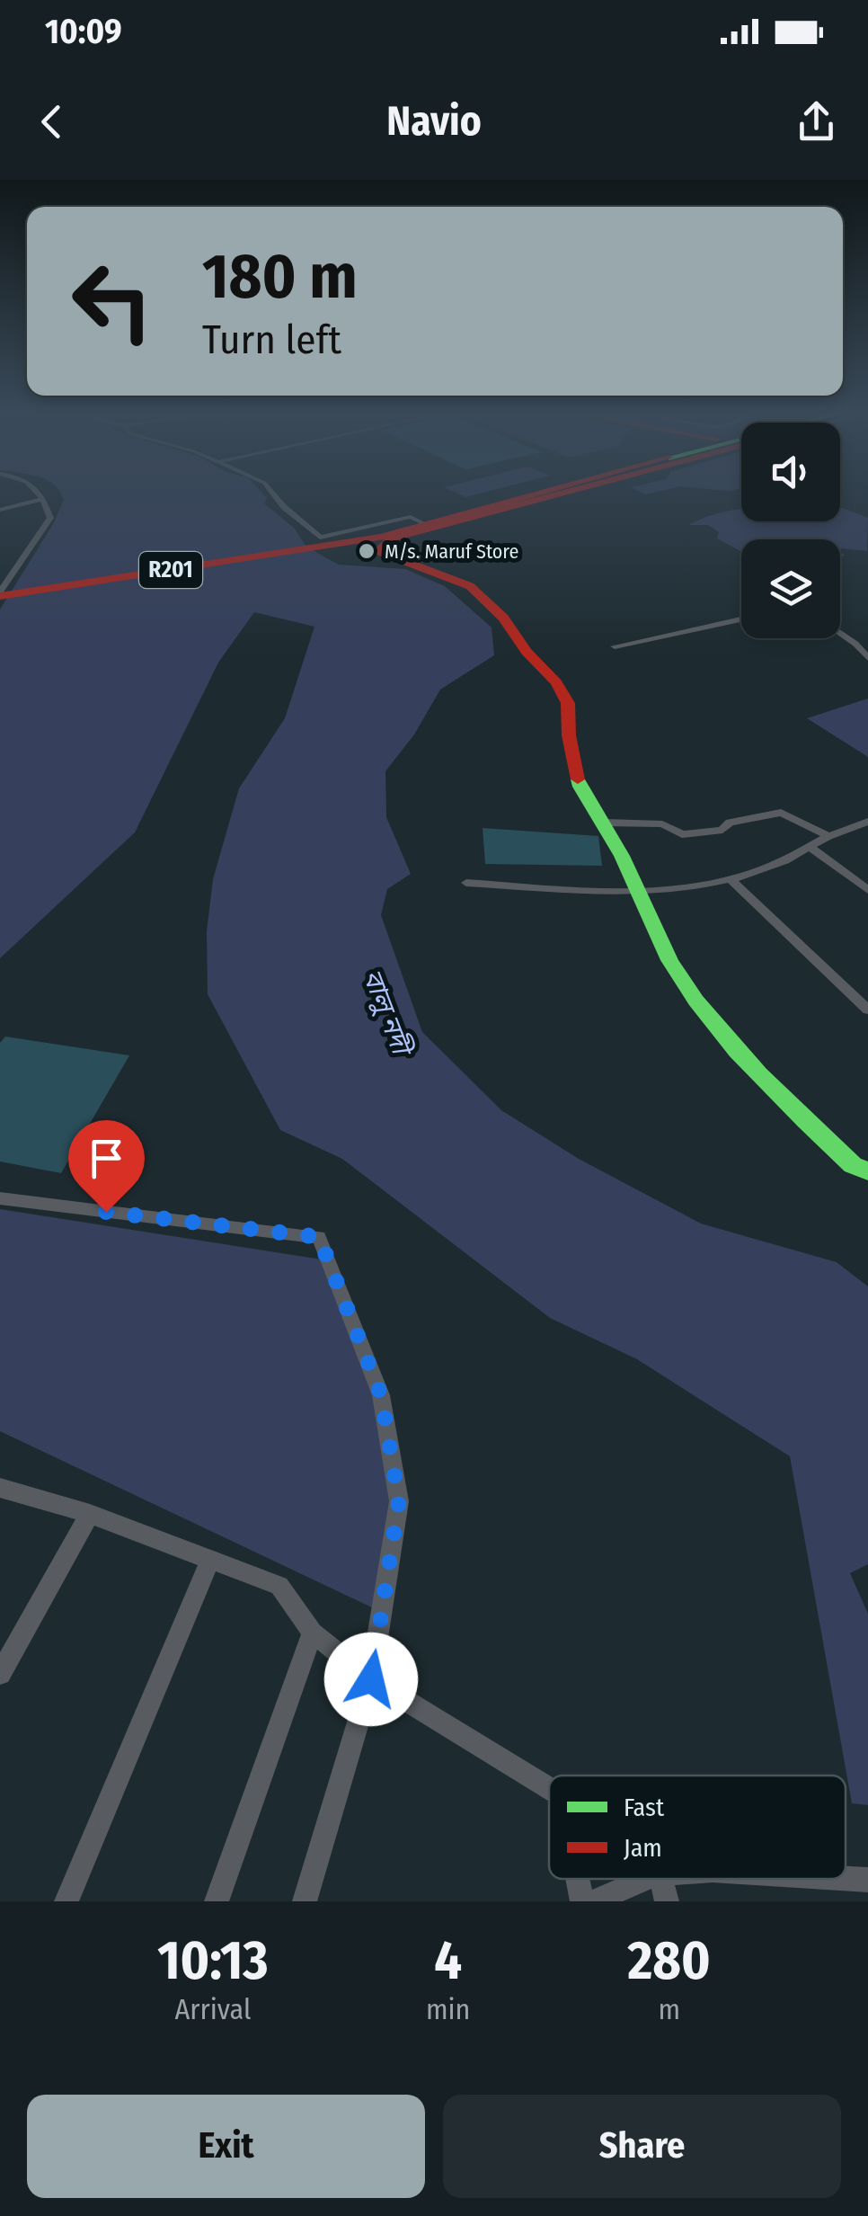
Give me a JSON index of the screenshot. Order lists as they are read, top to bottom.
{
  "streets": {
    "main road": ["R201"]
  },
  "water": ["বালু নদী"],
  "places": ["M/s. Maruf Store"],
  "legend": ["Fast", "Jam"],
  "page": {
    "status": "10:09",
    "header": "Navio",
    "turn": ["180 m", "Turn left"],
    "eta": [
      "10:13",
      "Arrival",
      "4",
      "min",
      "280",
      "m"
    ],
    "buttons": ["Exit", "Share"]
  }
}
